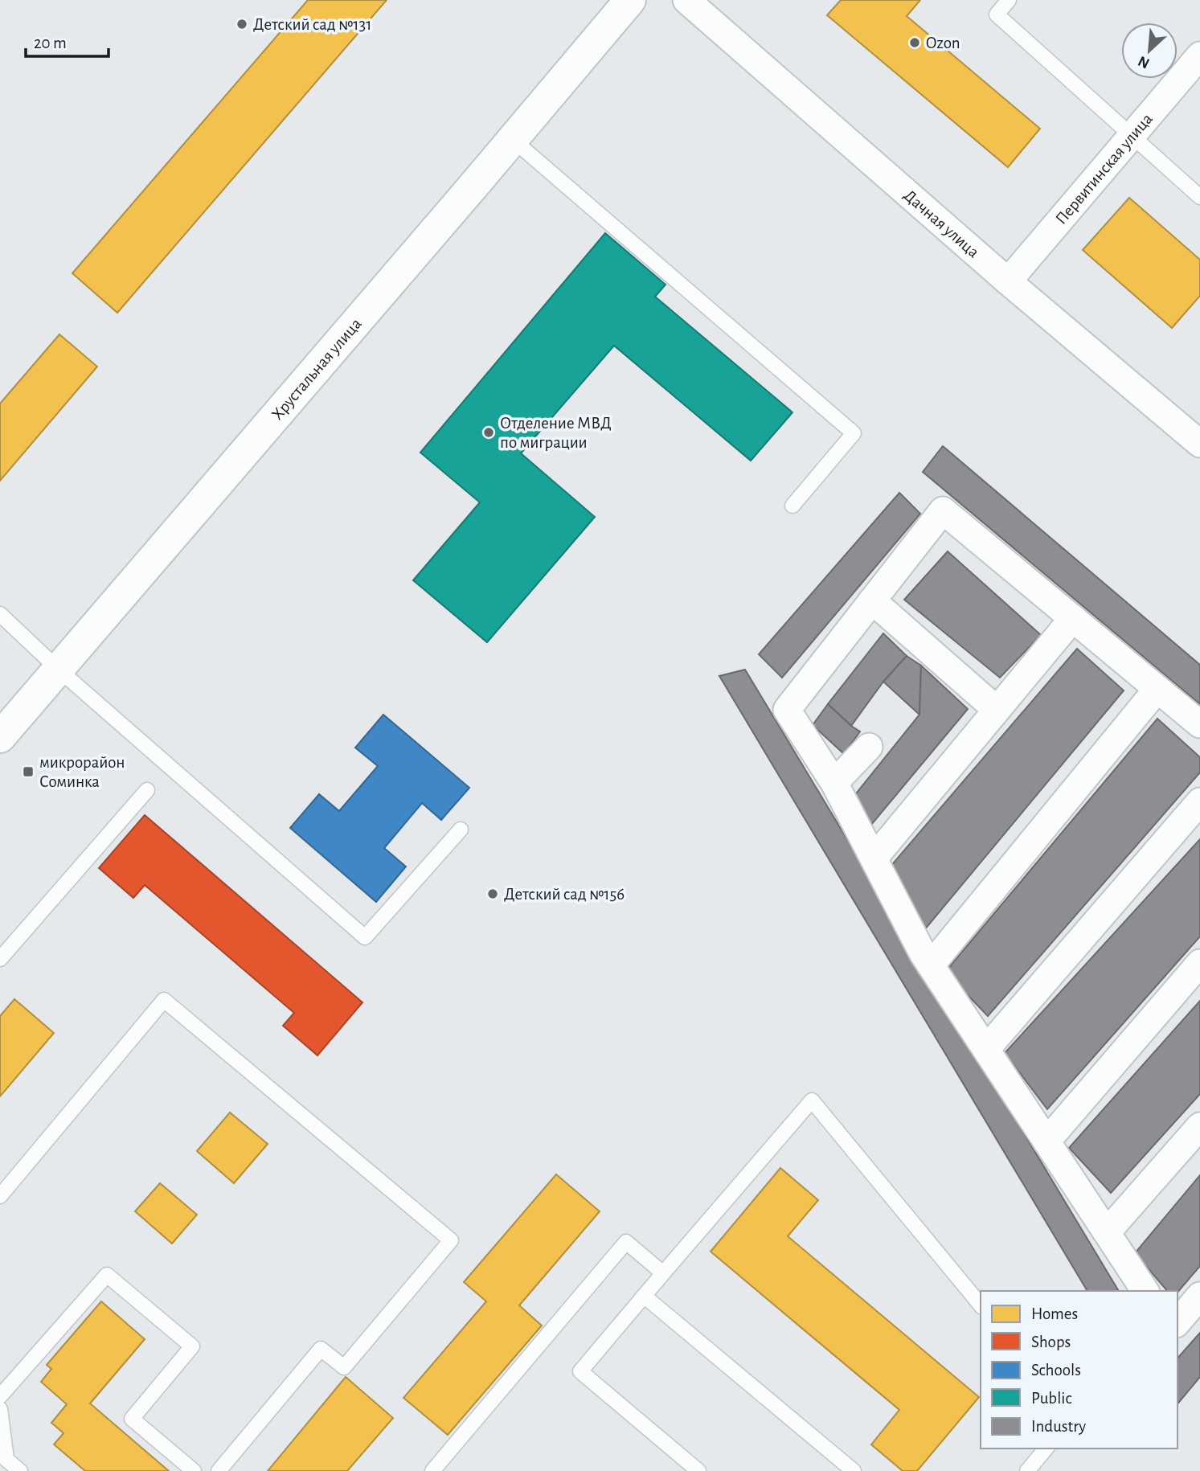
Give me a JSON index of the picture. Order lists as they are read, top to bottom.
{
  "streets": {
    "street": ["Первитинская улица", "Дачная улица", "Хрустальная улица"]
  },
  "crossings": [
    ["Первитинская улица", "Дачная улица"]
  ],
  "places": {
    "other": [
      "Детский сад №131",
      "Ozon",
      "Отделение МВД по миграции",
      "Детский сад №156"
    ],
    "transit": ["микрорайон Соминка"]
  },
  "legend": [
    "Homes",
    "Shops",
    "Schools",
    "Public",
    "Industry"
  ],
  "scale_bar": "20 m",
  "north": "bottom left"
}
